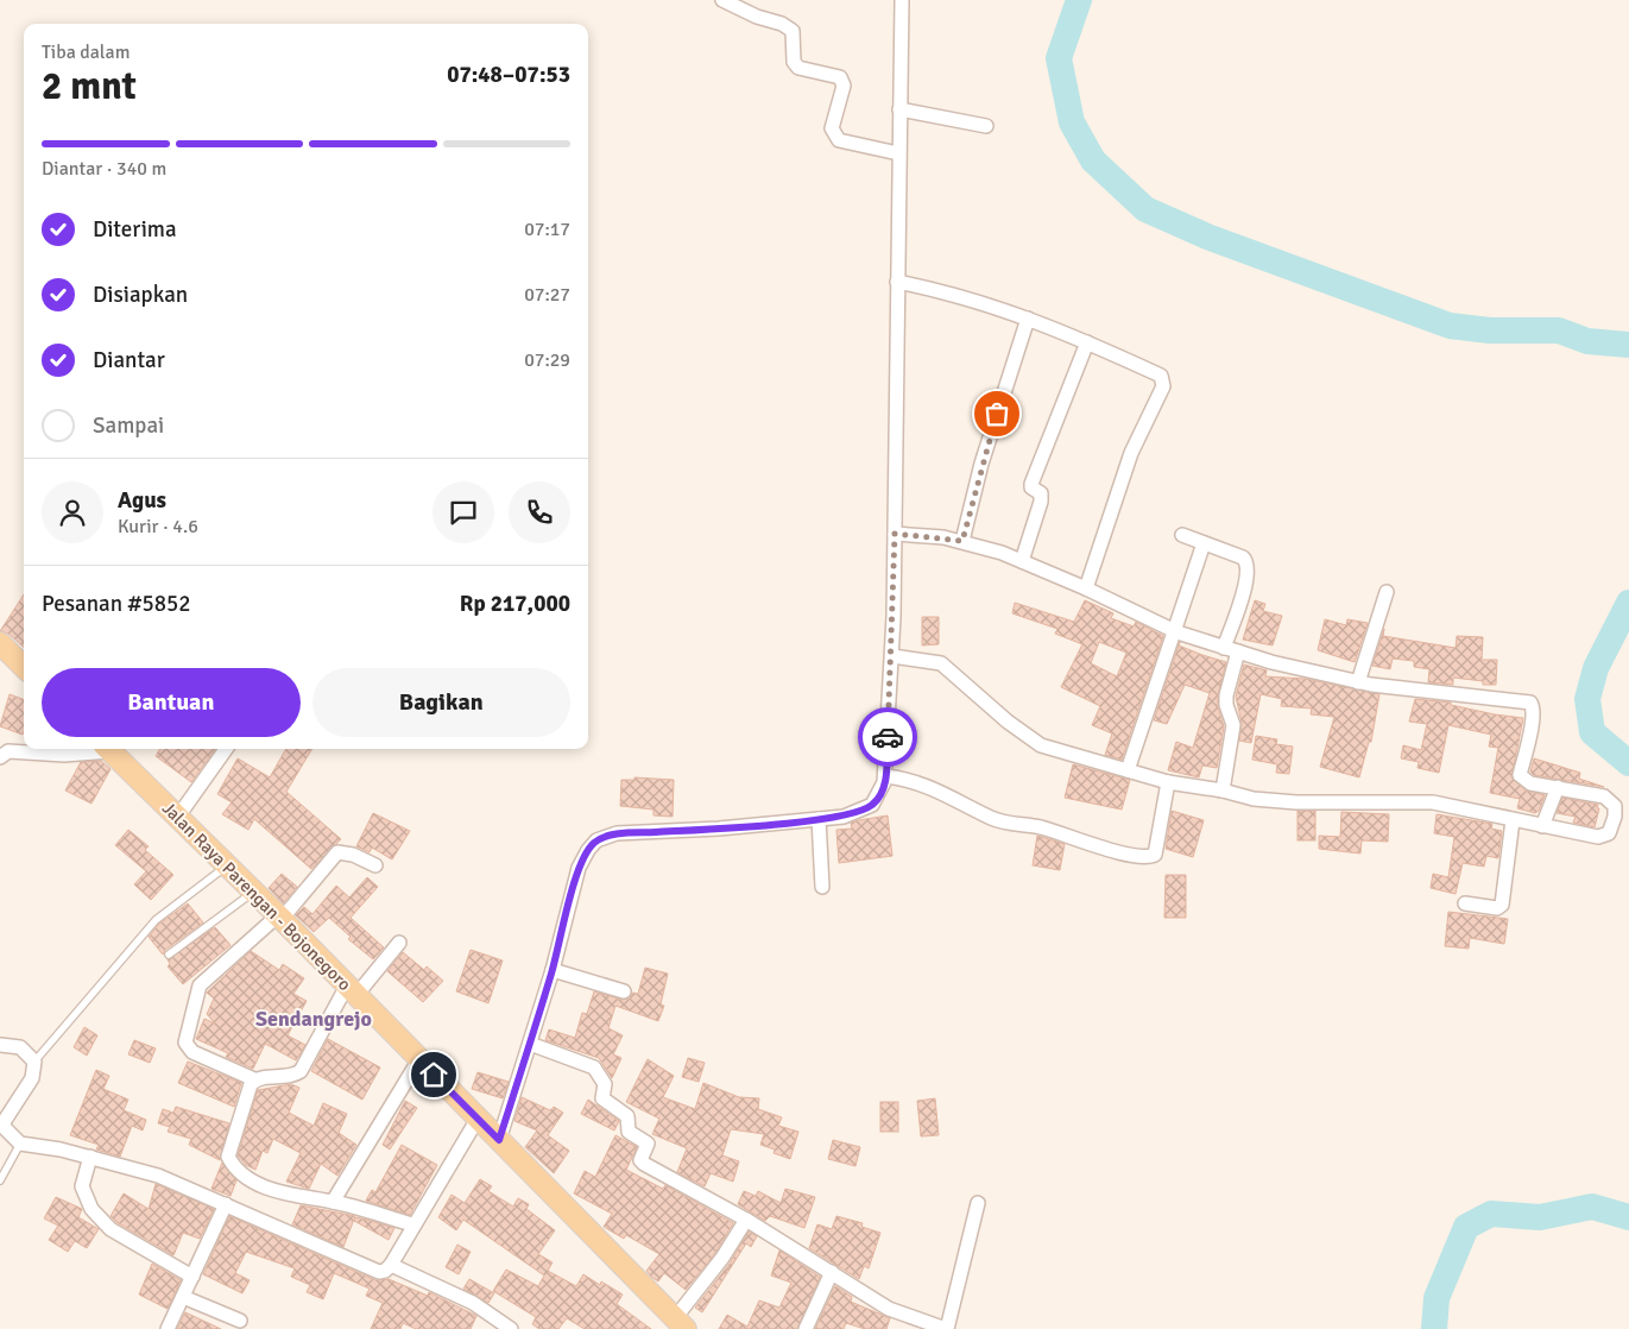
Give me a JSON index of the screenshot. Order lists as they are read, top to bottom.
{
  "streets": {
    "main road": ["Jalan Raya Parengan - Bojonegoro"]
  },
  "districts": ["Sendangrejo"],
  "page": {
    "heading": ["2 mnt", "Tiba dalam", "07:48–07:53"],
    "panel": [
      "Agus",
      "Kurir · 4.6",
      "Pesanan #5852",
      "Rp 217,000"
    ],
    "bar": "Diantar · 340 m",
    "list": [
      ["Diterima", "07:17"],
      ["Disiapkan", "07:27"],
      ["Diantar", "07:29"],
      "Sampai"
    ],
    "buttons": ["Bantuan", "Bagikan"]
  }
}
